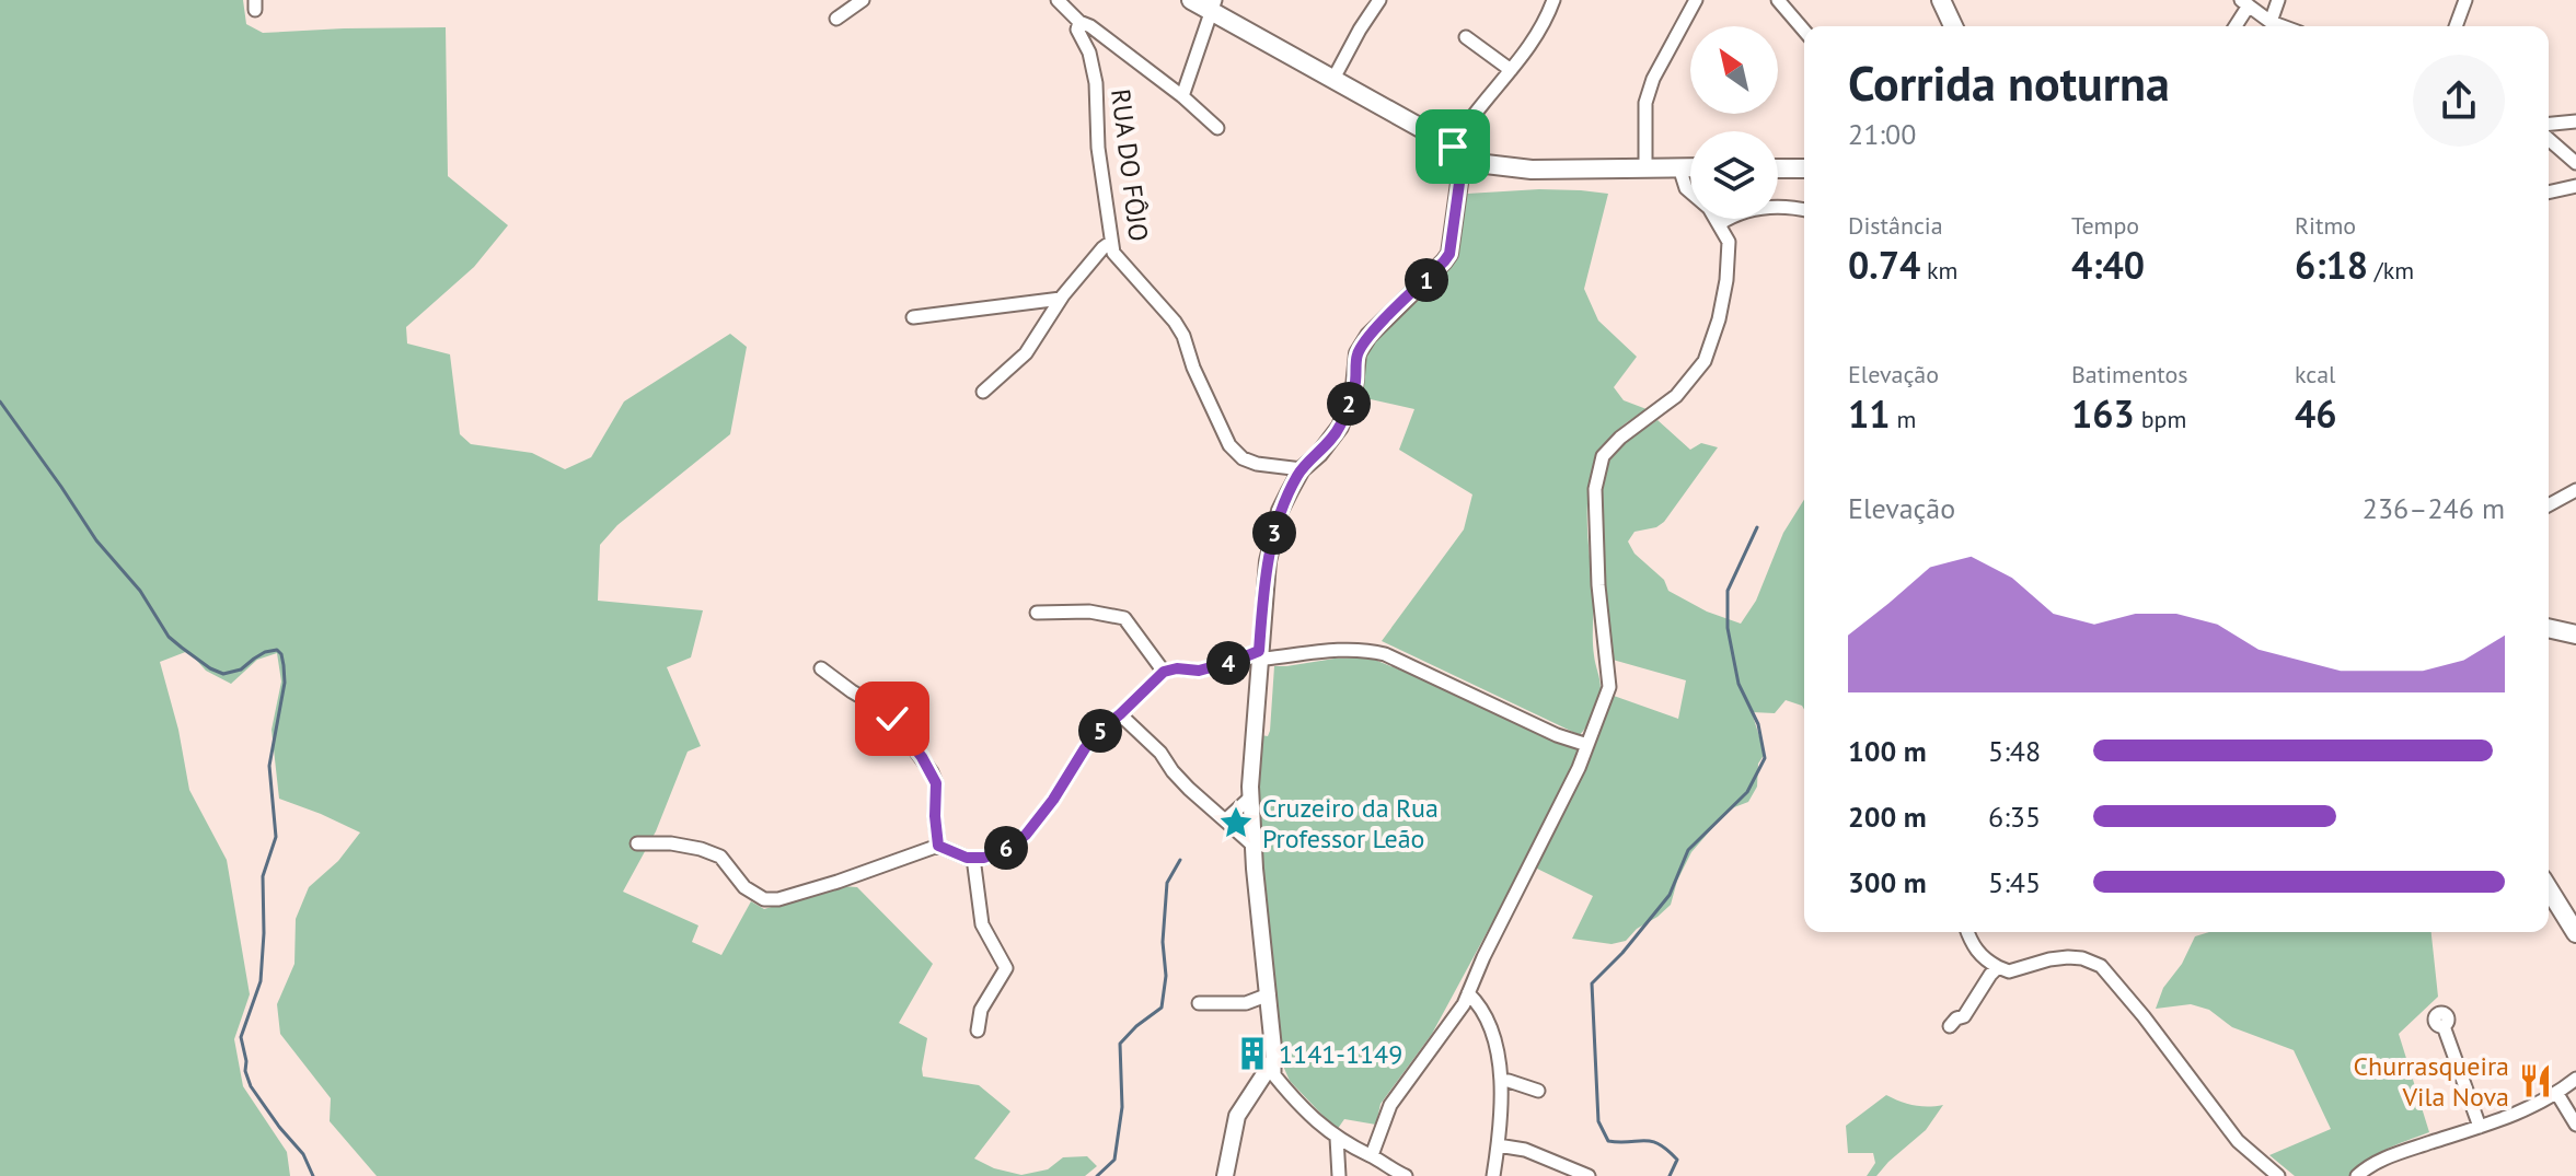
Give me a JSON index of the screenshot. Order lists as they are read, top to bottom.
{
  "streets": {
    "street": ["RUA DO FÔJO"]
  },
  "places": {
    "place": ["Cruzeiro da Rua Professor Leão"],
    "building": ["1141-1149"],
    "restaurant": ["Churrasqueira Vila Nova"]
  },
  "north": "top left",
  "page": {
    "heading": ["Corrida noturna", "21:00"],
    "stats": [
      ["Distância", "0.74 km"],
      ["Tempo", "4:40"],
      ["Ritmo", "6:18 /km"],
      ["Elevação", "11 m"],
      ["Batimentos", "163 bpm"],
      ["kcal", "46"]
    ],
    "pins": [
      "1",
      "2",
      "3",
      "4",
      "5",
      "6"
    ],
    "chart": ["Elevação", "236–246 m"],
    "list": [
      {
        "name": "100 m",
        "note": "5:48"
      },
      {
        "name": "200 m",
        "note": "6:35"
      },
      {
        "name": "300 m",
        "note": "5:45"
      }
    ]
  }
}
